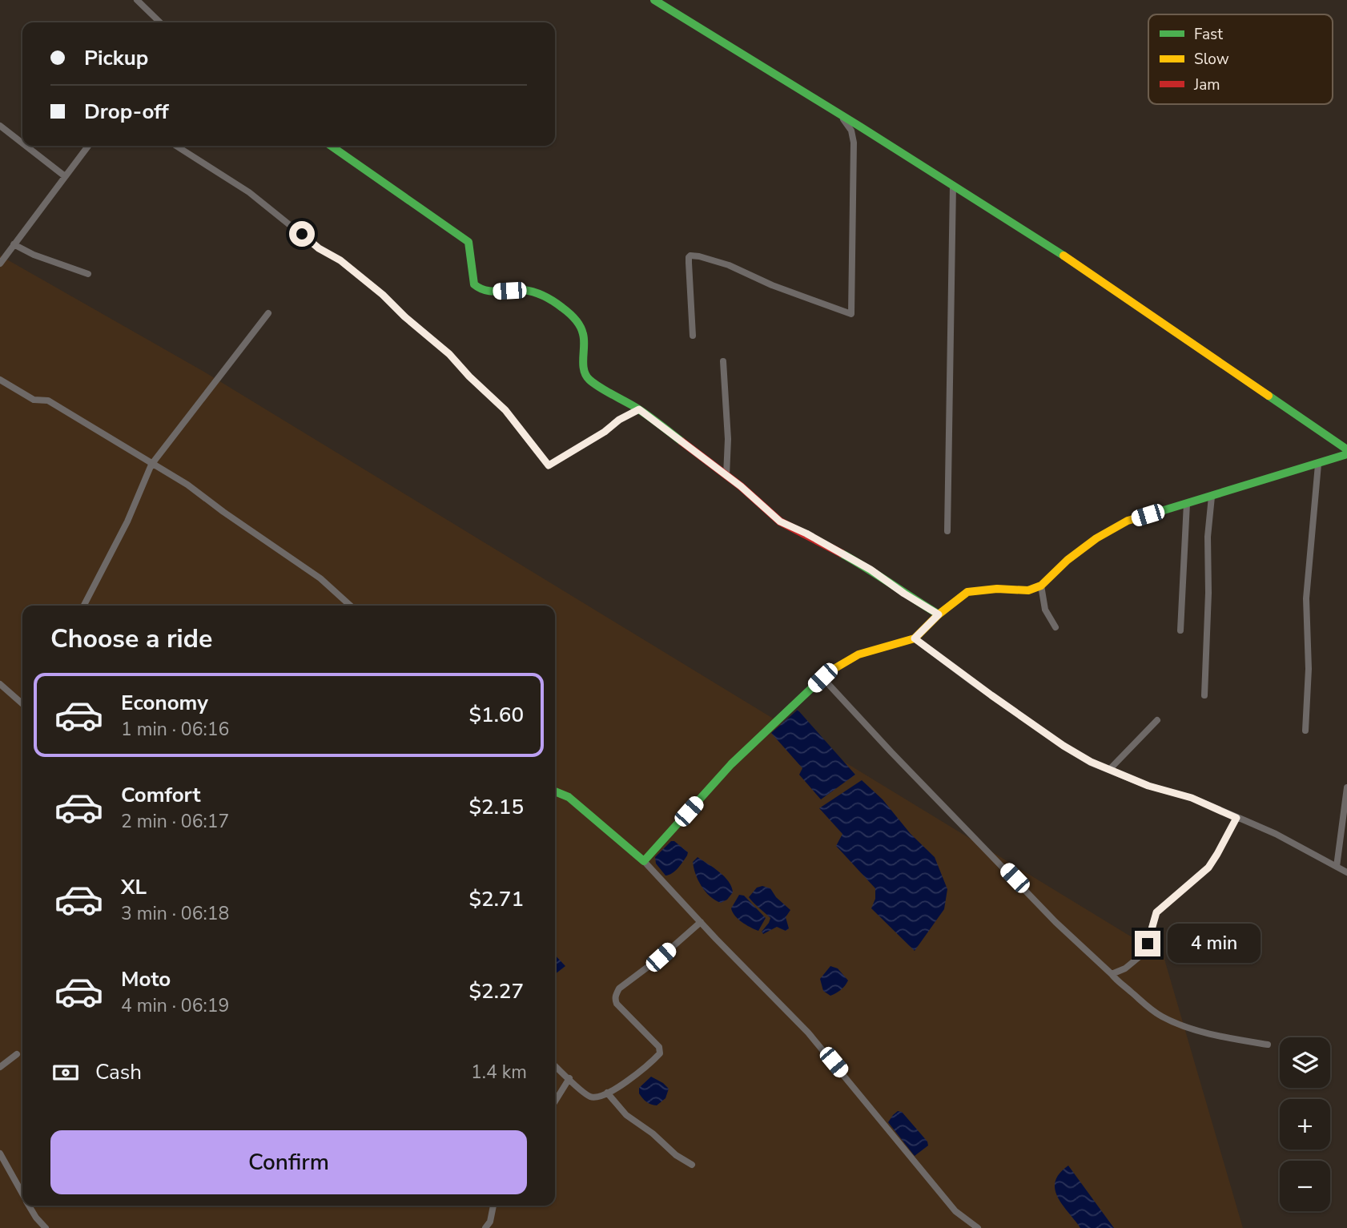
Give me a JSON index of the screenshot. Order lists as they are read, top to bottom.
{
  "legend": ["Fast", "Slow", "Jam"],
  "page": {
    "banner": ["Pickup", "Drop-off"],
    "heading": "Choose a ride",
    "list": [
      {
        "name": "Economy",
        "note": "1 min · 06:16",
        "value": "$1.60"
      },
      {
        "name": "Comfort",
        "note": "2 min · 06:17",
        "value": "$2.15"
      },
      {
        "name": "XL",
        "note": "3 min · 06:18",
        "value": "$2.71"
      },
      {
        "name": "Moto",
        "note": "4 min · 06:19",
        "value": "$2.27"
      }
    ],
    "bubble": "4 min",
    "map_buttons": ["+", "−"],
    "pay": ["Cash", "1.4 km"],
    "buttons": "Confirm"
  }
}
